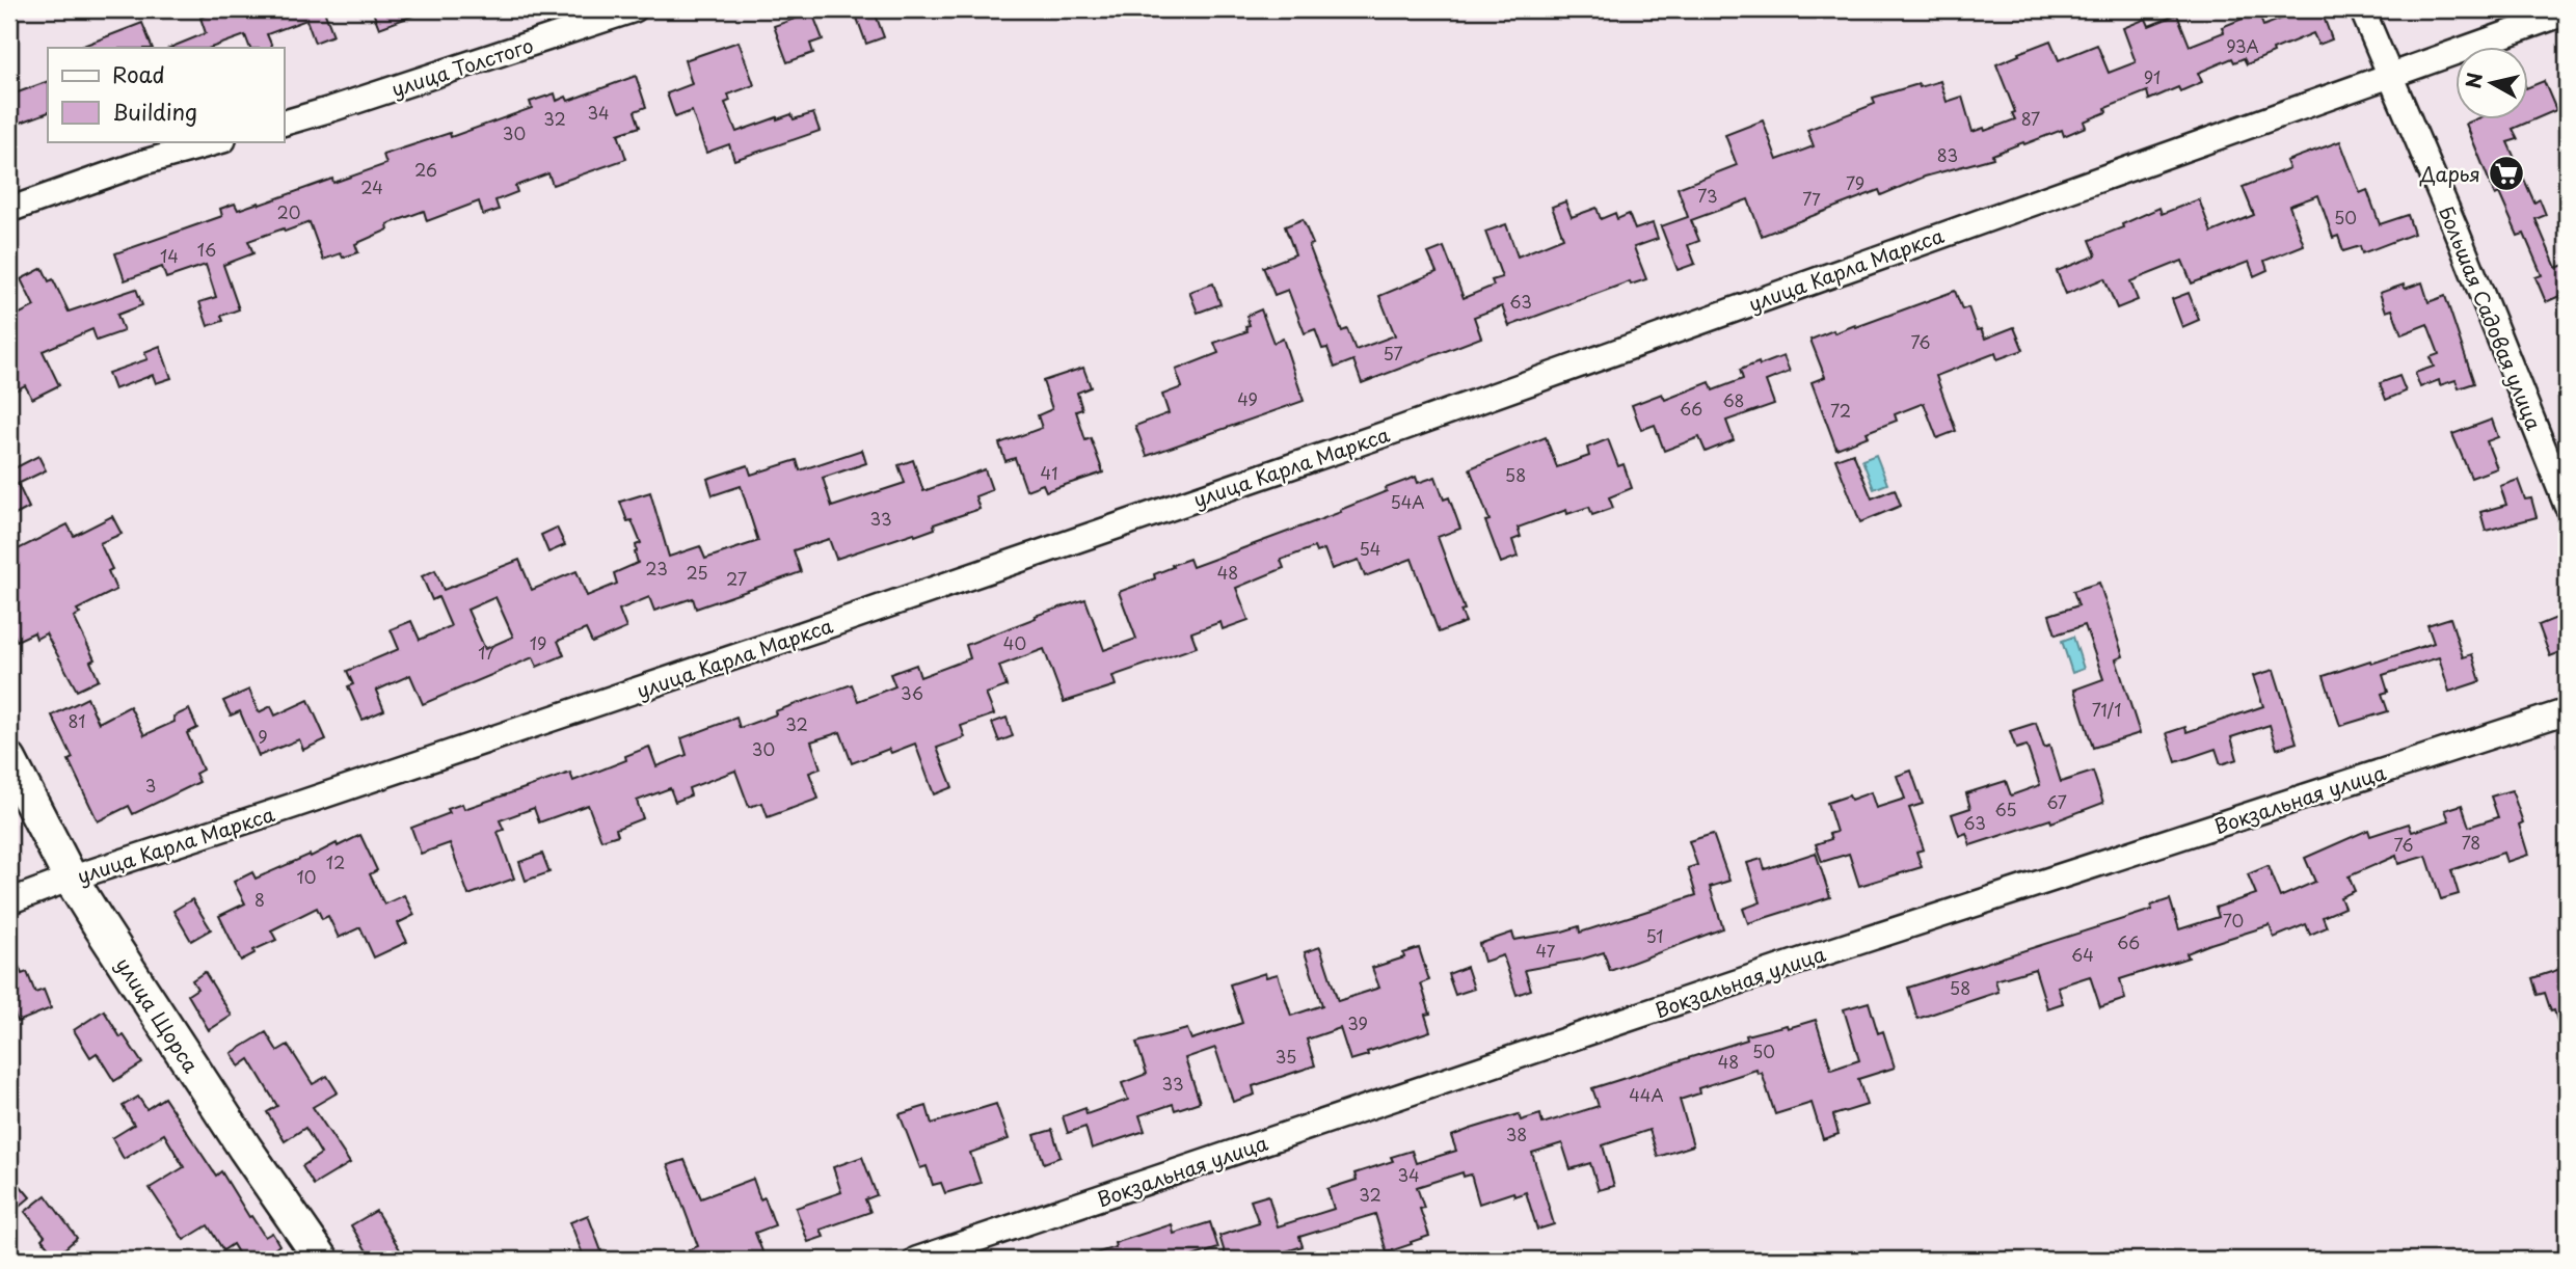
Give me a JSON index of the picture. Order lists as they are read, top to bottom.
{
  "streets": {
    "main road": ["улица Щорса"],
    "street": [
      "улица Толстого",
      "улица Карла Маркса",
      "Большая Садовая улица",
      "Вокзальная улица"
    ]
  },
  "crossings": [
    ["улица Карла Маркса", "Большая Садовая улица"],
    ["улица Карла Маркса", "улица Щорса"]
  ],
  "places": {
    "supermarket": ["Дарья"]
  },
  "house_numbers": [
    "93А",
    "91",
    "34",
    "32",
    "87",
    "30",
    "83",
    "26",
    "79",
    "24",
    "73",
    "77",
    "20",
    "50",
    "16",
    "14",
    "63",
    "76",
    "57",
    "49",
    "68",
    "66",
    "72",
    "41",
    "58",
    "54А",
    "33",
    "54",
    "23",
    "25",
    "48",
    "27",
    "19",
    "40",
    "17",
    "36",
    "71/1",
    "81",
    "32",
    "9",
    "30",
    "3",
    "67",
    "65",
    "63",
    "78",
    "76",
    "12",
    "10",
    "8",
    "70",
    "51",
    "66",
    "47",
    "64",
    "58",
    "39",
    "50",
    "35",
    "48",
    "33",
    "44А",
    "38",
    "34",
    "32"
  ],
  "legend": ["Road", "Building"],
  "north": "left"
}
